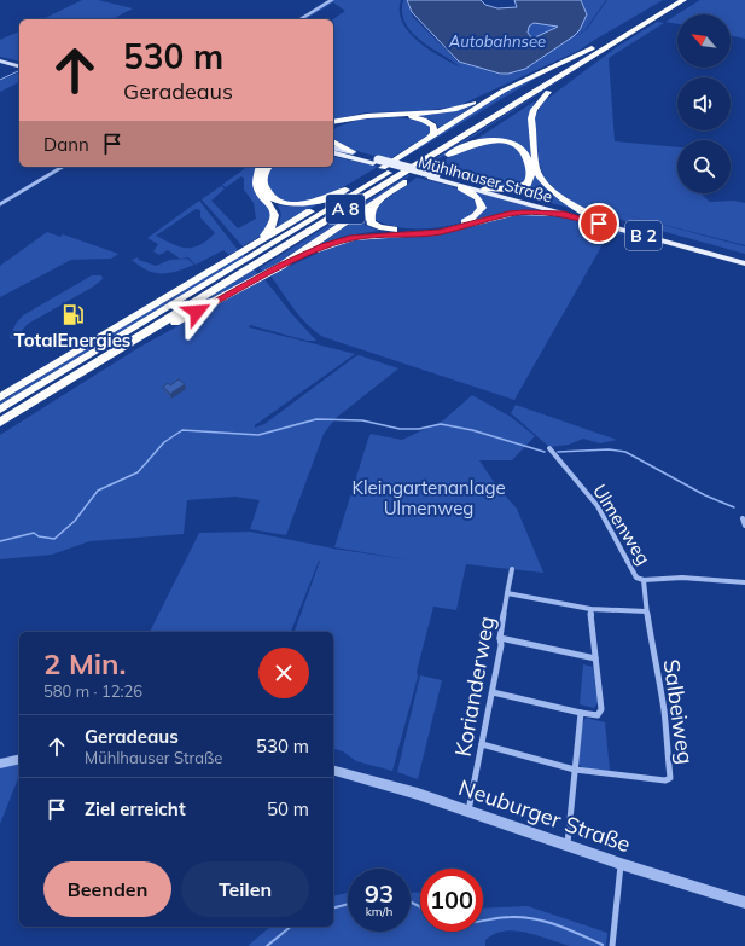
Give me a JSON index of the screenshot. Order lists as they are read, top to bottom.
{
  "streets": {
    "highway": ["A 8"],
    "main road": ["Mühlhauser Straße", "B 2"],
    "street": [
      "Ulmenweg",
      "Korianderweg",
      "Salbeiweg",
      "Neuburger Straße"
    ]
  },
  "crossings": [
    ["Ulmenweg", "Salbeiweg"],
    ["Korianderweg", "Neuburger Straße"]
  ],
  "water": ["Autobahnsee"],
  "parks": ["Kleingartenanlage Ulmenweg"],
  "places": {
    "fuel station": ["TotalEnergies"]
  },
  "north": "top left",
  "page": {
    "turn": ["530 m", "Geradeaus"],
    "then": "Dann",
    "heading": ["2 Min.", "580 m · 12:26"],
    "list": [
      {
        "name": "Geradeaus",
        "note": "Mühlhauser Straße",
        "value": "530 m"
      },
      {
        "name": "Ziel erreicht",
        "value": "50 m"
      }
    ],
    "buttons": ["Beenden", "Teilen"],
    "speed": "93 km/h",
    "limit": "100"
  }
}
